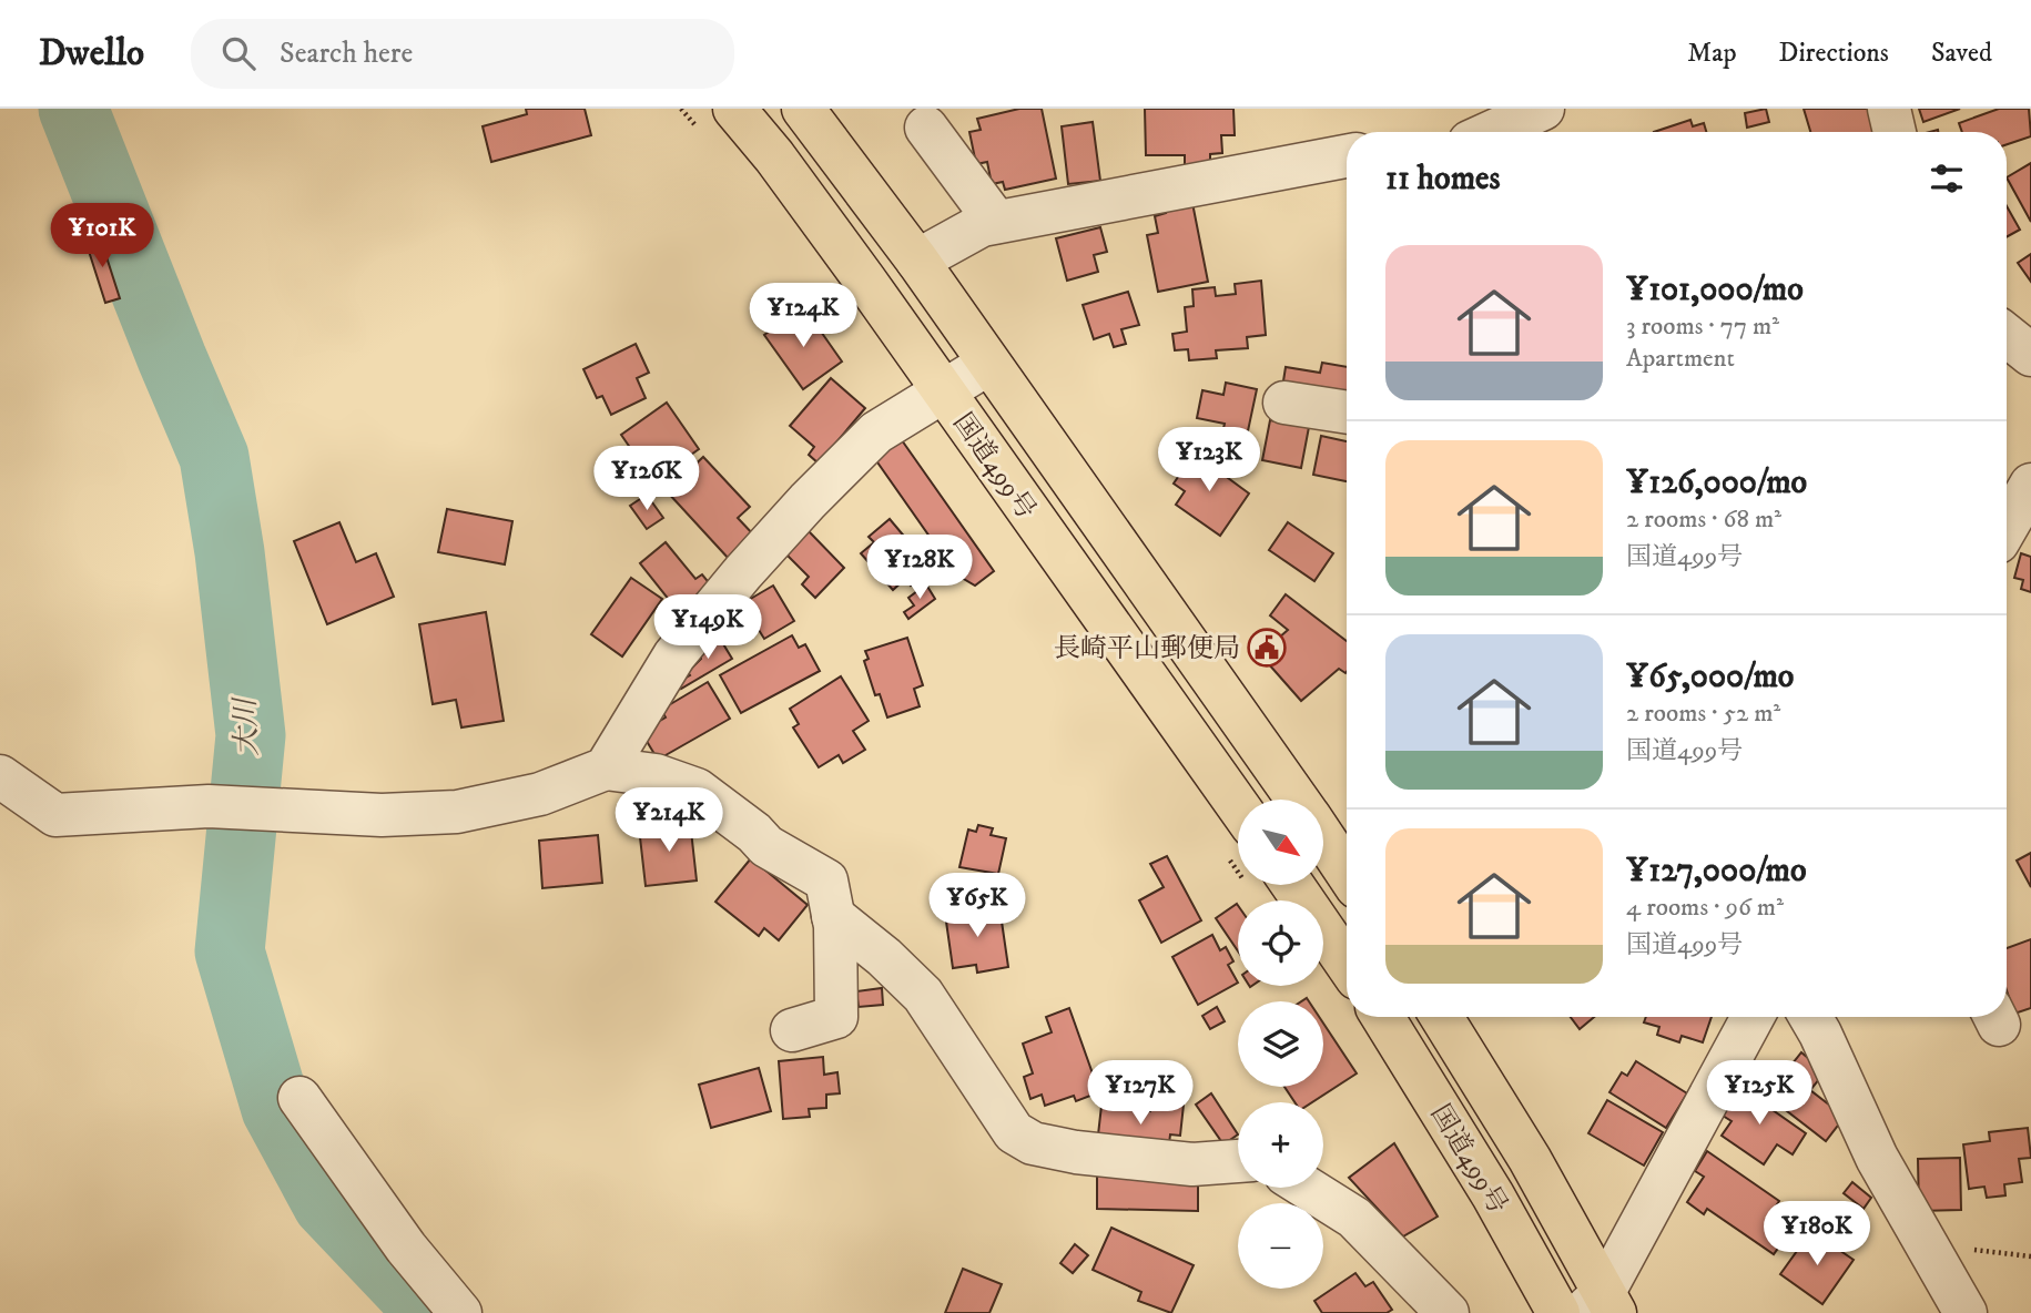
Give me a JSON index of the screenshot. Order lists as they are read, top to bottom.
{
  "streets": {
    "highway": ["国道499号"]
  },
  "water": ["大川"],
  "places": {
    "public building": ["長崎平山郵便局"]
  },
  "north": "bottom right",
  "page": {
    "header": "Dwello",
    "search": "Search here",
    "nav": ["Map", "Directions", "Saved"],
    "heading": "11 homes",
    "price": [
      "¥101K",
      "¥124K",
      "¥123K",
      "¥126K",
      "¥128K",
      "¥149K",
      "¥214K",
      "¥65K",
      "¥127K",
      "¥125K",
      "¥180K"
    ],
    "list": [
      {
        "name": "¥101,000/mo",
        "note": "3 rooms · 77 m² · Apartment"
      },
      {
        "name": "¥126,000/mo",
        "note": "2 rooms · 68 m² · 国道499号"
      },
      {
        "name": "¥65,000/mo",
        "note": "2 rooms · 52 m² · 国道499号"
      },
      {
        "name": "¥127,000/mo",
        "note": "4 rooms · 96 m² · 国道499号"
      }
    ],
    "map_buttons": ["+", "−"]
  }
}
